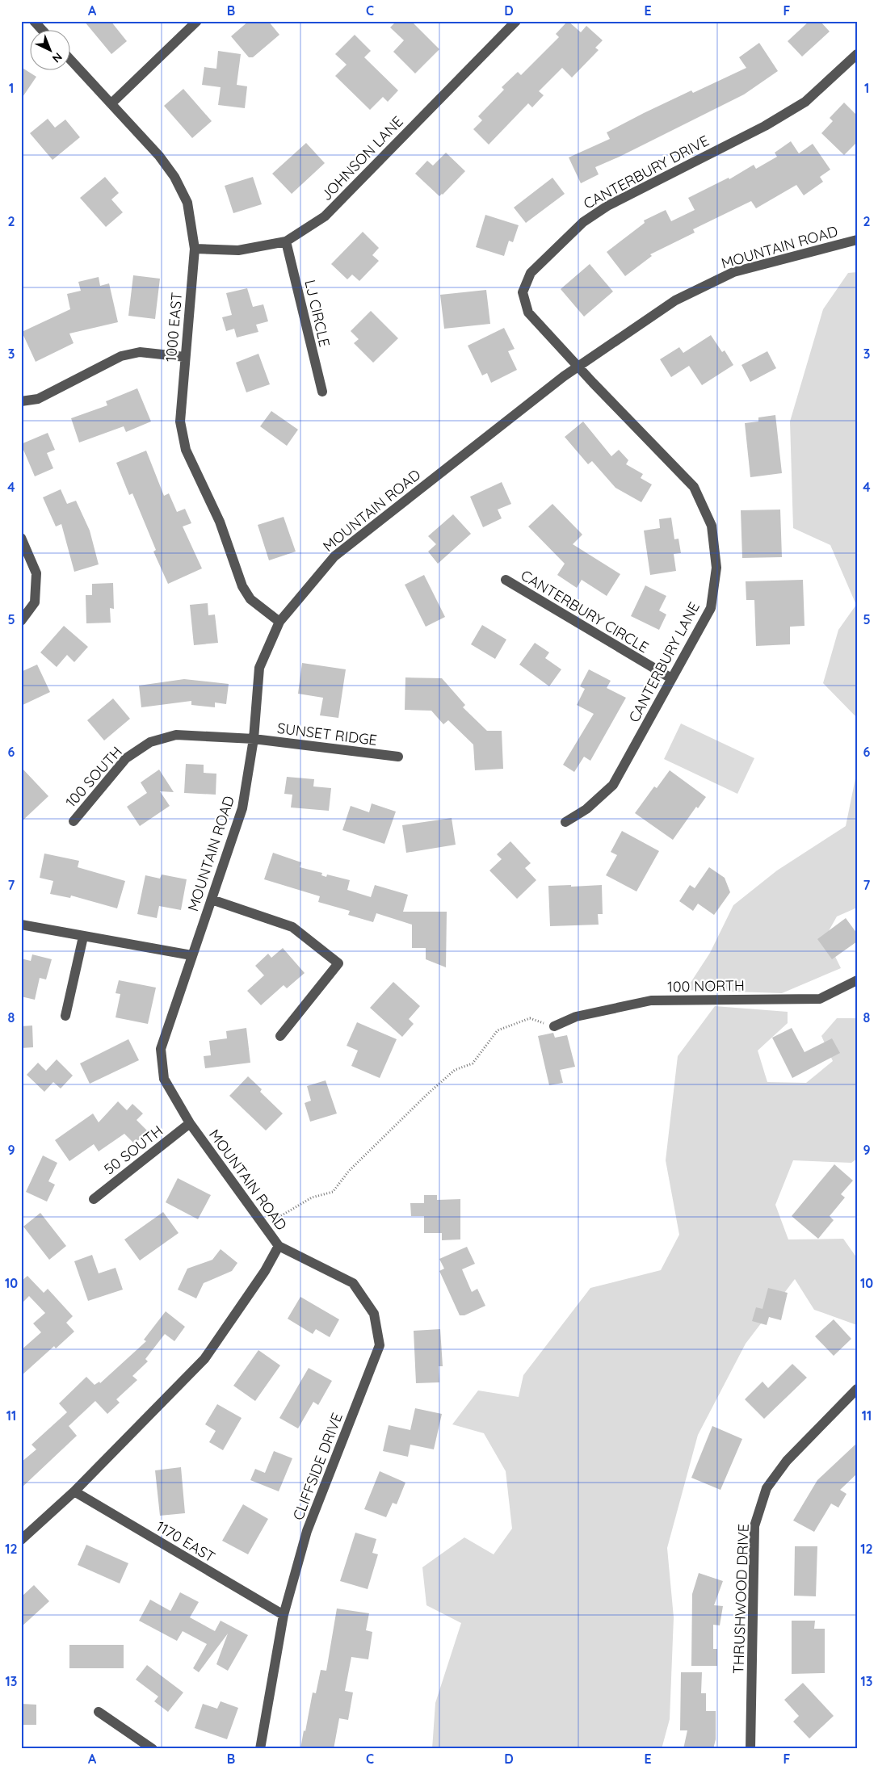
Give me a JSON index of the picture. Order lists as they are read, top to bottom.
{
  "streets": {
    "street": [
      "JOHNSON LANE",
      "CANTERBURY DRIVE",
      "MOUNTAIN ROAD",
      "LJ CIRCLE",
      "1000 EAST",
      "CANTERBURY CIRCLE",
      "CANTERBURY LANE",
      "SUNSET RIDGE",
      "100 SOUTH",
      "100 NORTH",
      "50 SOUTH",
      "CLIFFSIDE DRIVE",
      "1170 EAST",
      "THRUSHWOOD DRIVE"
    ]
  },
  "crossings": [
    ["JOHNSON LANE", "LJ CIRCLE"],
    ["JOHNSON LANE", "1000 EAST"],
    ["CANTERBURY DRIVE", "MOUNTAIN ROAD"],
    ["CANTERBURY DRIVE", "CANTERBURY LANE"],
    ["MOUNTAIN ROAD", "1000 EAST"],
    ["MOUNTAIN ROAD", "CANTERBURY LANE"],
    ["MOUNTAIN ROAD", "SUNSET RIDGE"],
    ["MOUNTAIN ROAD", "100 SOUTH"],
    ["MOUNTAIN ROAD", "50 SOUTH"],
    ["MOUNTAIN ROAD", "CLIFFSIDE DRIVE"],
    ["MOUNTAIN ROAD", "1170 EAST"],
    ["CANTERBURY CIRCLE", "CANTERBURY LANE"],
    ["SUNSET RIDGE", "100 SOUTH"],
    ["CLIFFSIDE DRIVE", "1170 EAST"]
  ],
  "north": "bottom right",
  "grid": {
    "columns": [
      "A",
      "B",
      "C",
      "D",
      "E",
      "F"
    ],
    "rows": [
      "1",
      "2",
      "3",
      "4",
      "5",
      "6",
      "7",
      "8",
      "9",
      "10",
      "11",
      "12",
      "13"
    ]
  }
}
